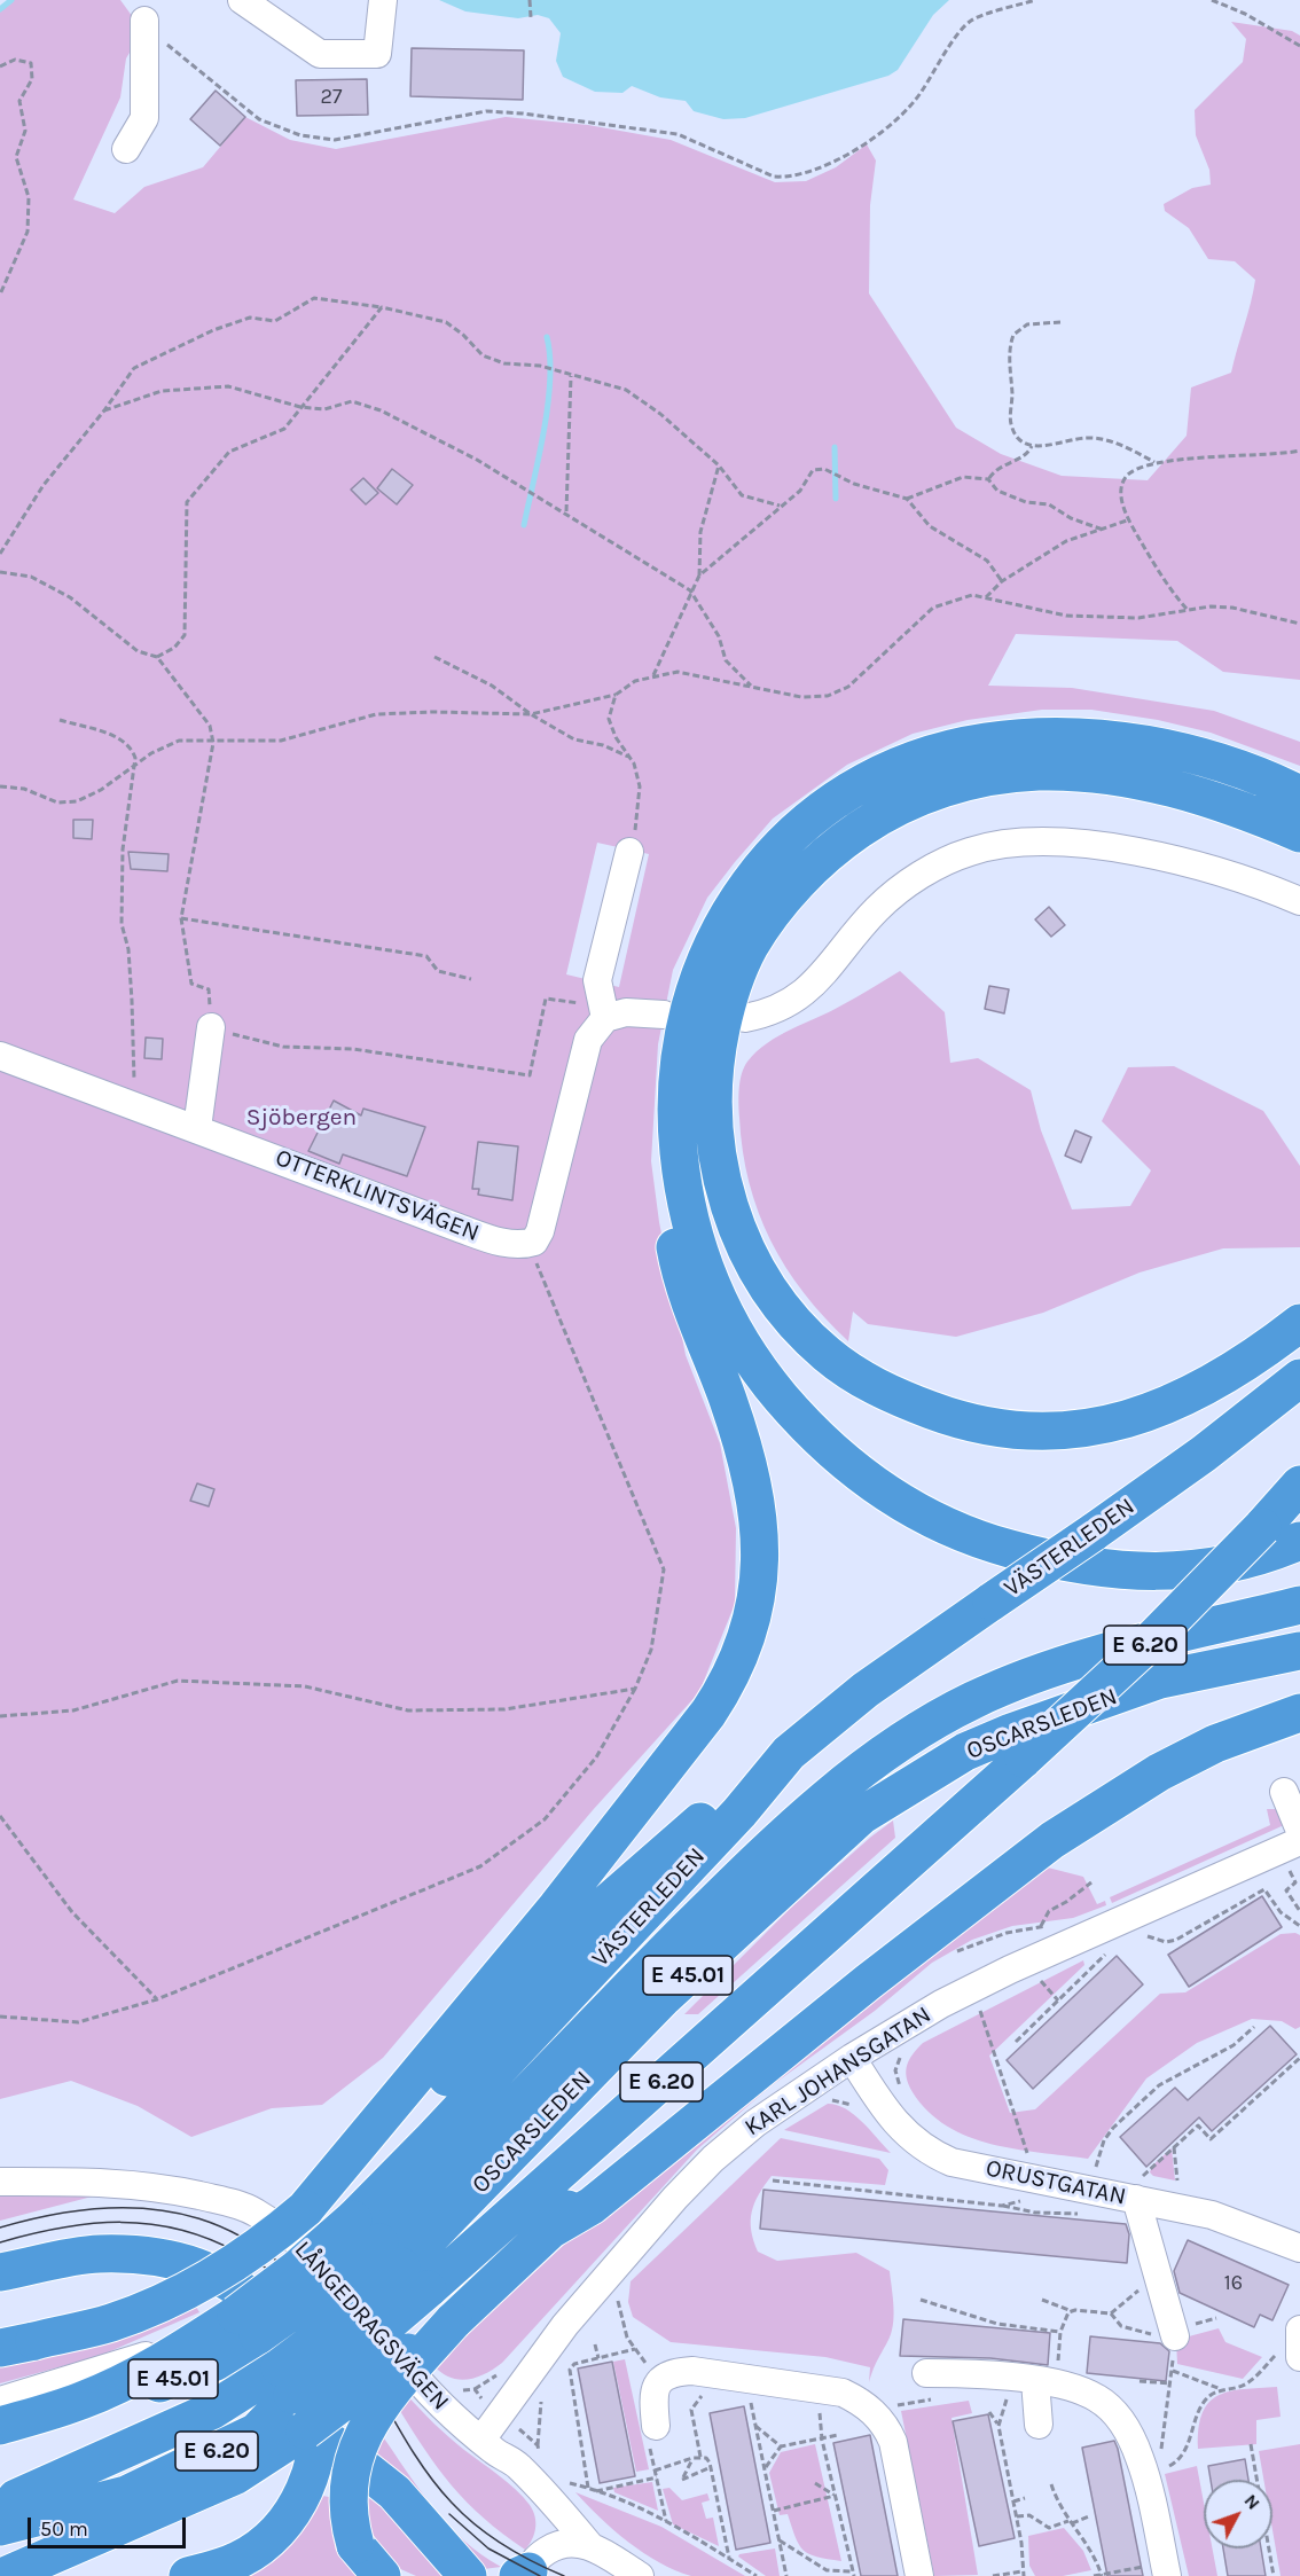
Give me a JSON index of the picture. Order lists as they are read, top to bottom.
{
  "streets": {
    "highway": [
      "VÄSTERLEDEN",
      "E 6.20",
      "OSCARSLEDEN",
      "E 45.01"
    ],
    "street": [
      "OTTERKLINTSVÄGEN",
      "KARL JOHANSGATAN",
      "ORUSTGATAN",
      "LÅNGEDRAGSVÄGEN"
    ]
  },
  "crossings": [
    ["VÄSTERLEDEN", "E 6.20"],
    ["VÄSTERLEDEN", "OSCARSLEDEN"],
    ["E 6.20", "OSCARSLEDEN"],
    ["KARL JOHANSGATAN", "ORUSTGATAN"],
    ["KARL JOHANSGATAN", "LÅNGEDRAGSVÄGEN"]
  ],
  "parks": ["Sjöbergen"],
  "house_numbers": ["27", "16"],
  "scale_bar": "50 m",
  "north": "top right"
}
